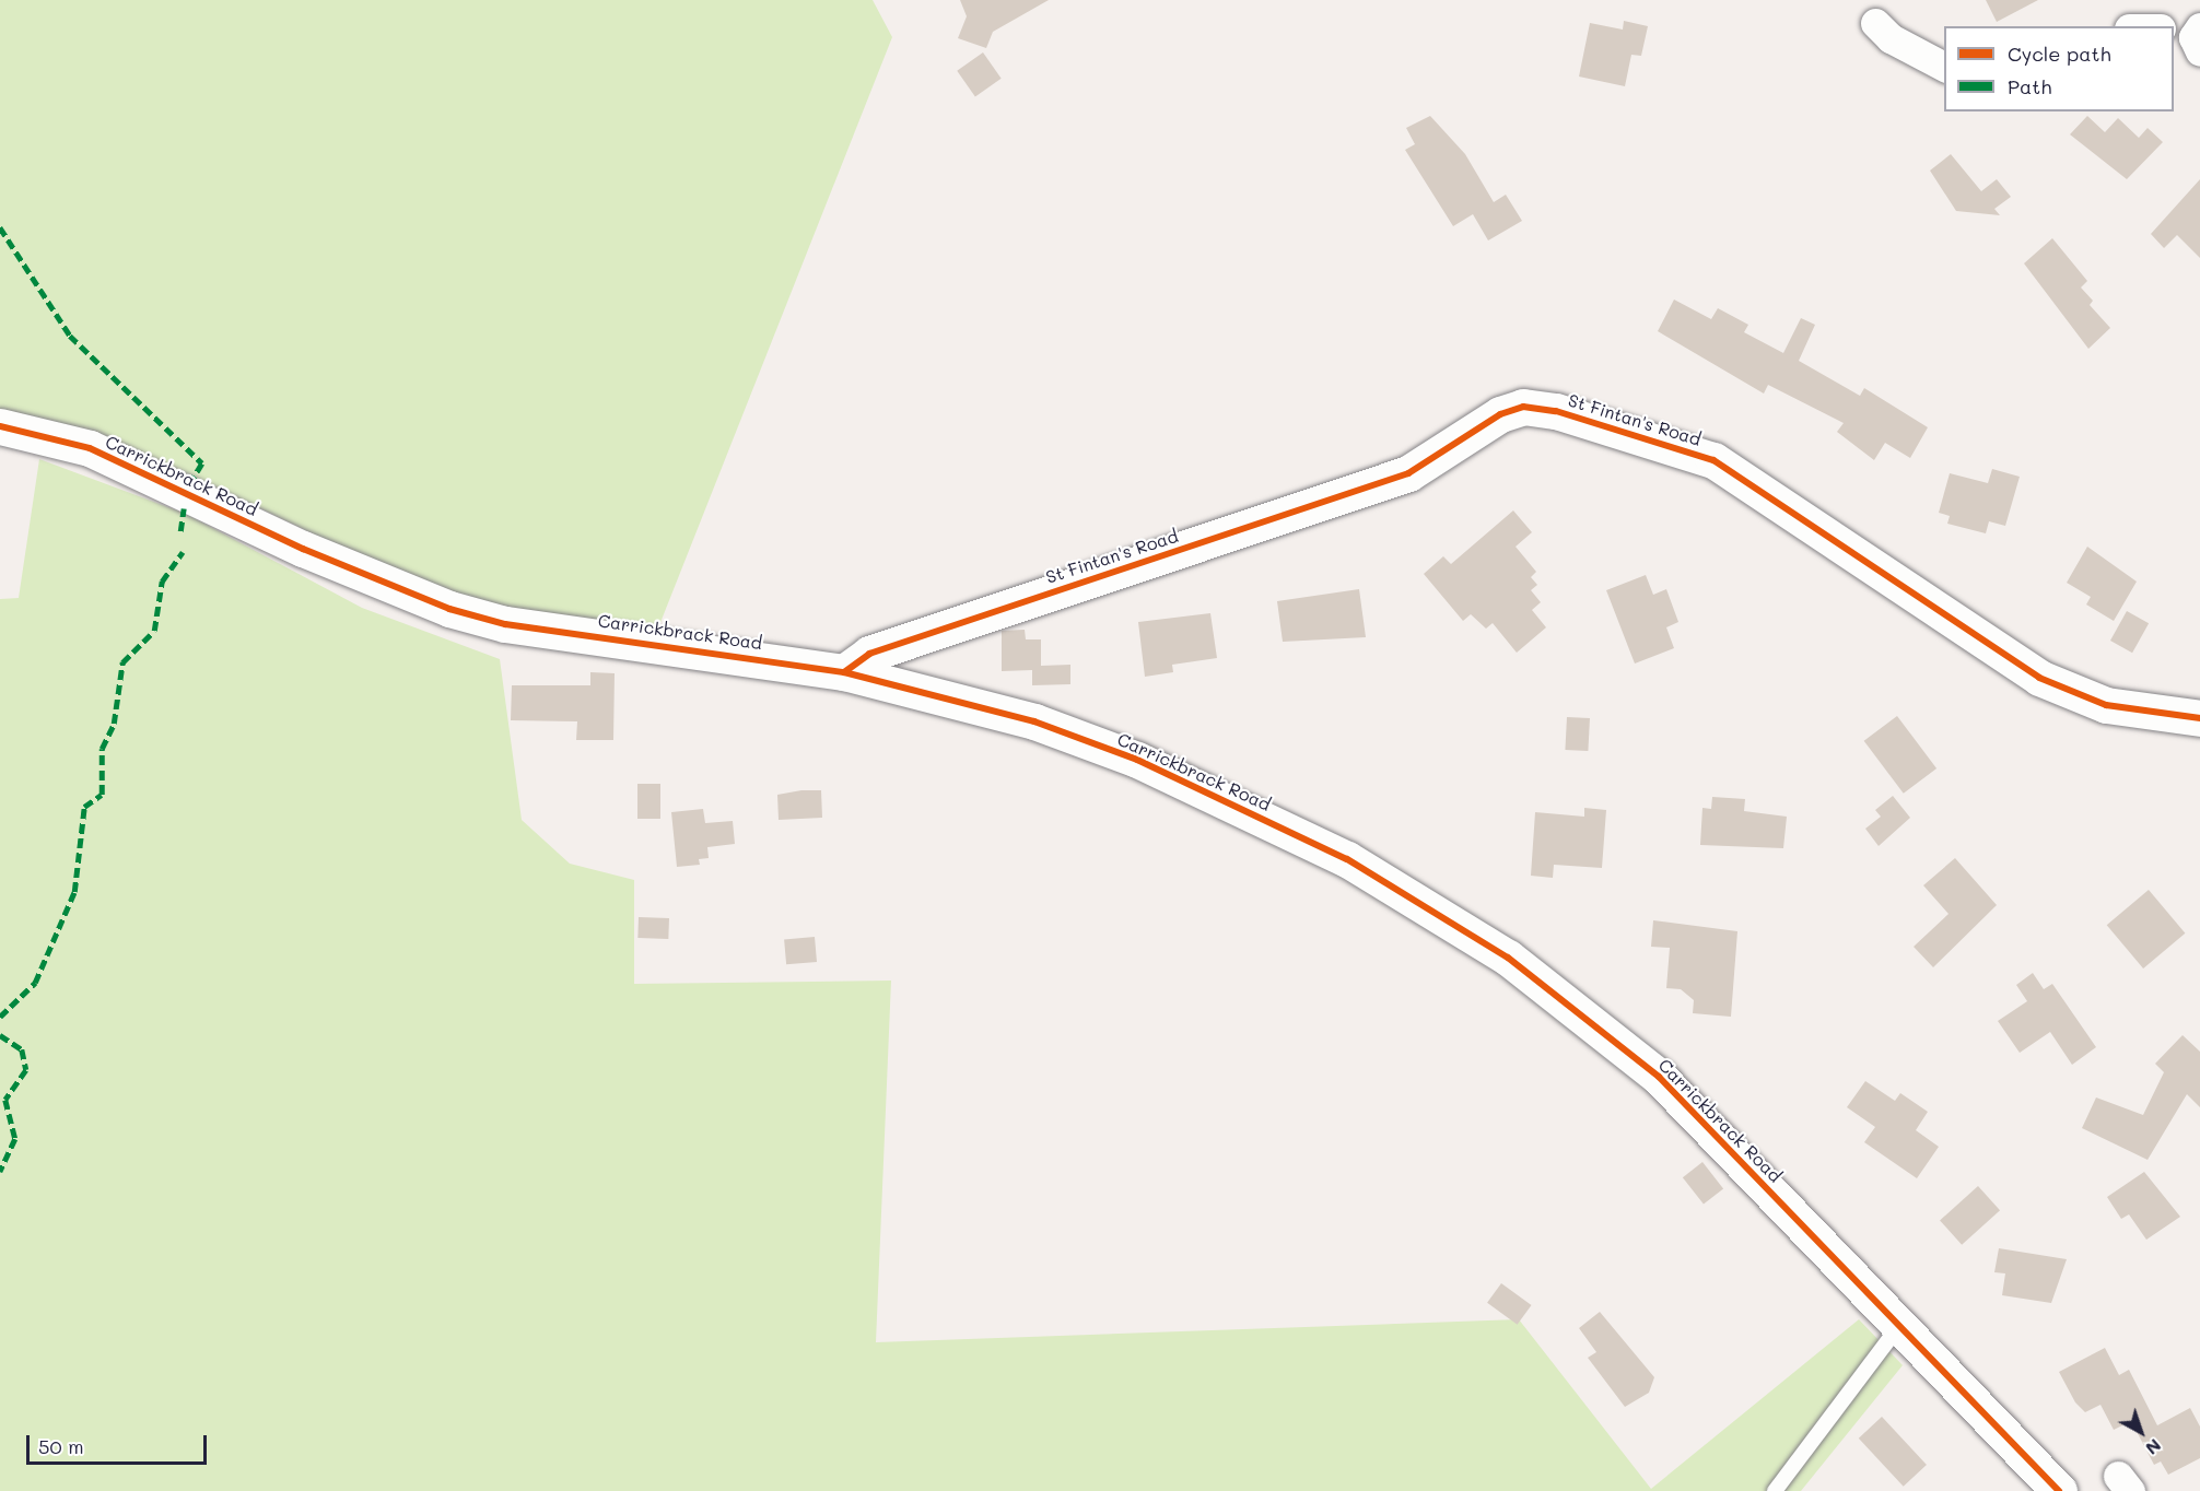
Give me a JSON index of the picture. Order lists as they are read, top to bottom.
{
  "streets": {
    "main road": ["St Fintan's Road", "Carrickbrack Road"]
  },
  "crossings": [
    ["St Fintan's Road", "Carrickbrack Road"]
  ],
  "legend": ["Cycle path", "Path"],
  "scale_bar": "50 m",
  "north": "bottom right"
}
